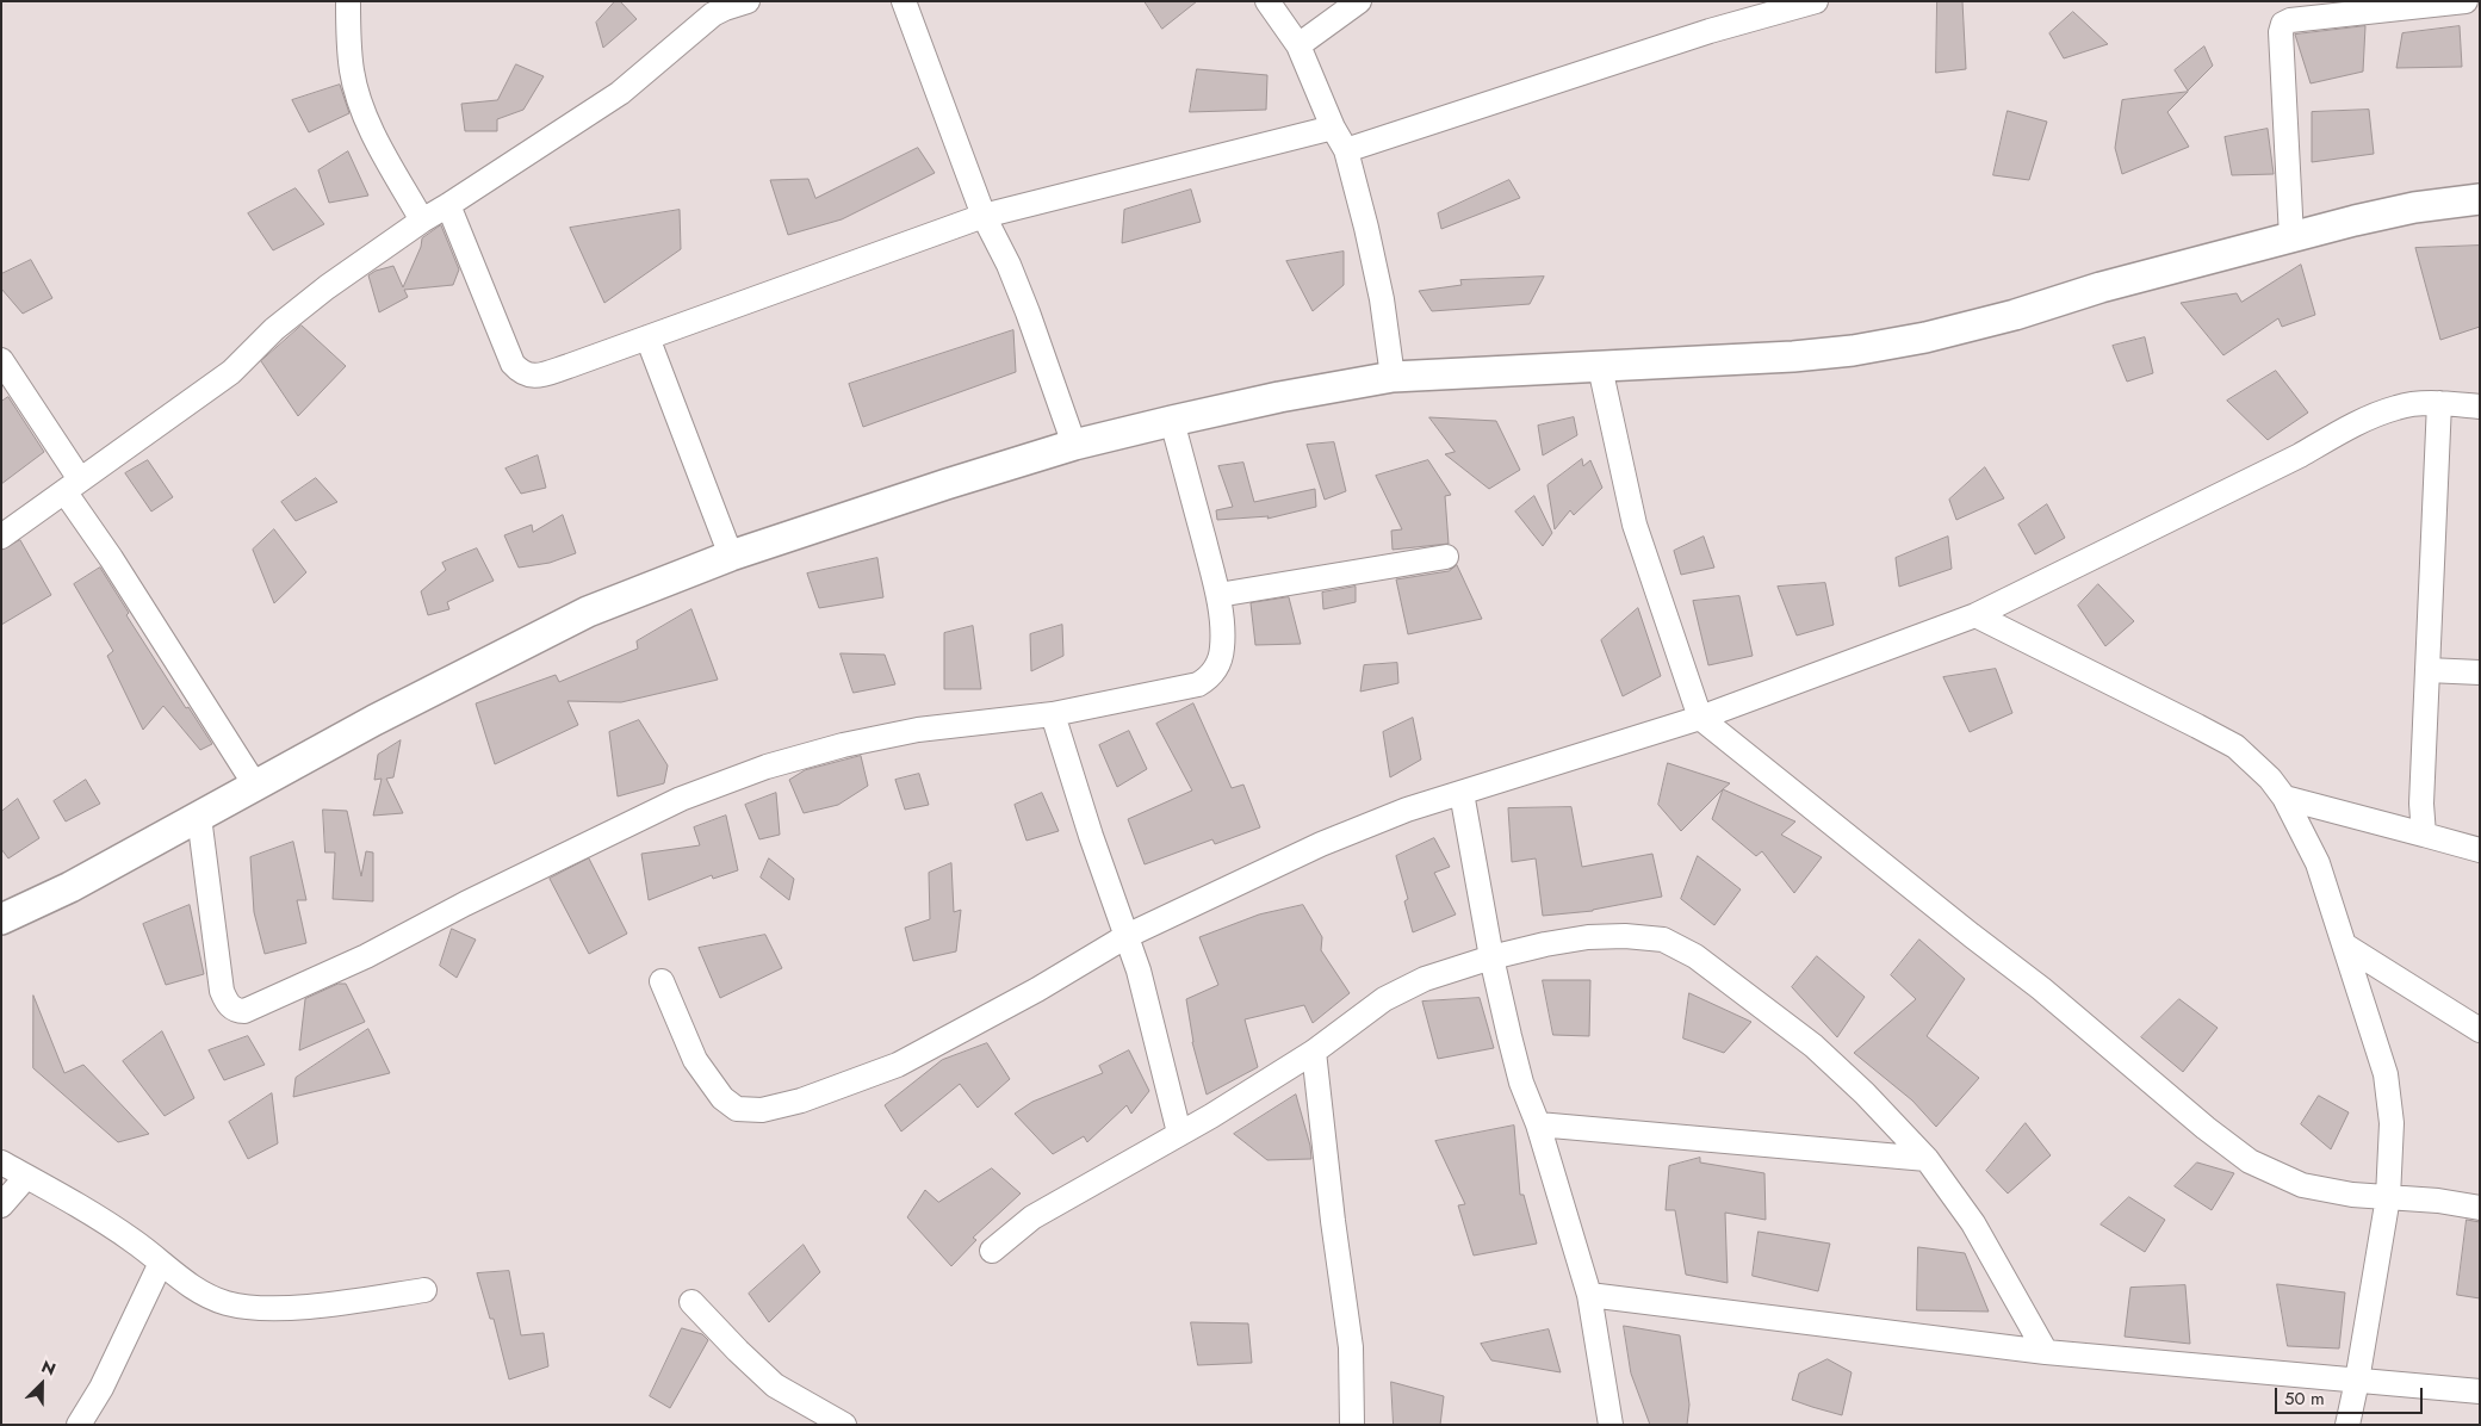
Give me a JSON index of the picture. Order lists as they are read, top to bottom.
{
  "scale_bar": "50 m",
  "north": "top right"
}
